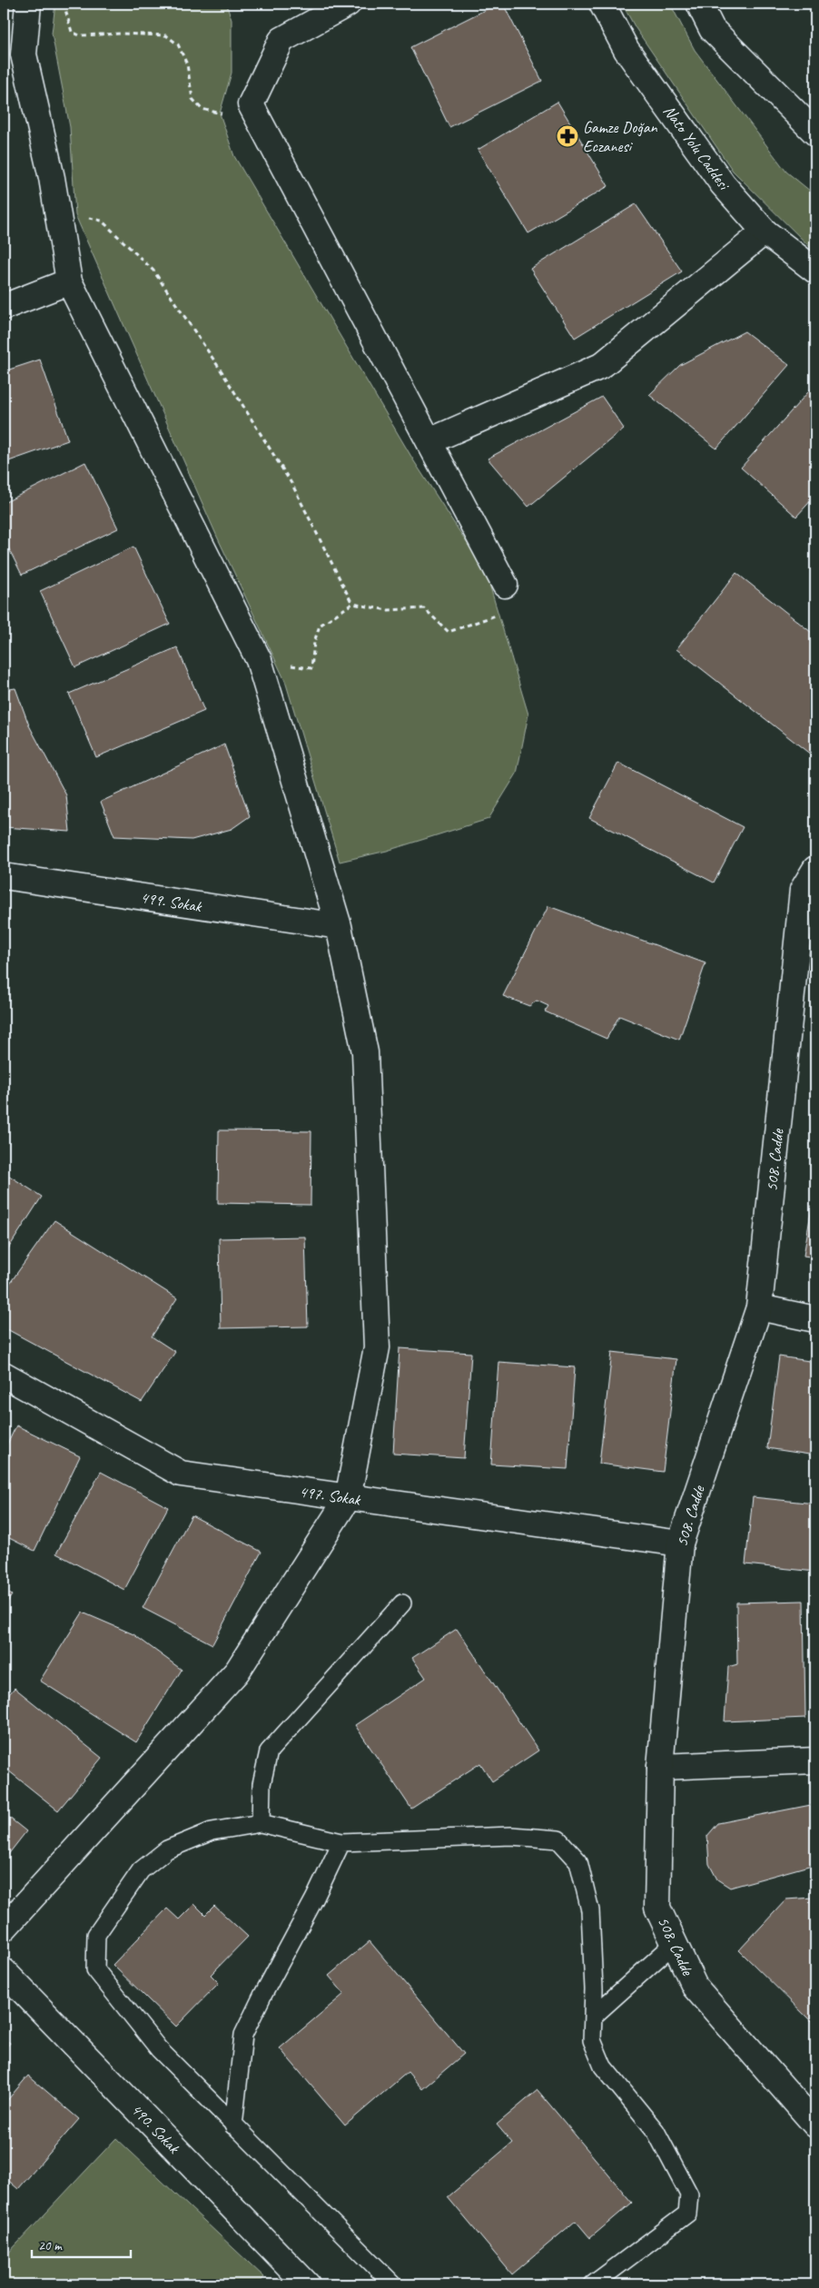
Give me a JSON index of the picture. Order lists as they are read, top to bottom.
{
  "streets": {
    "street": [
      "Nato Yolu Caddesi",
      "499. Sokak",
      "508. Cadde",
      "497. Sokak",
      "490. Sokak"
    ]
  },
  "crossings": [
    ["508. Cadde", "497. Sokak"]
  ],
  "places": {
    "pharmacy": ["Gamze Doğan Eczanesi"]
  },
  "scale_bar": "20 m"
}
